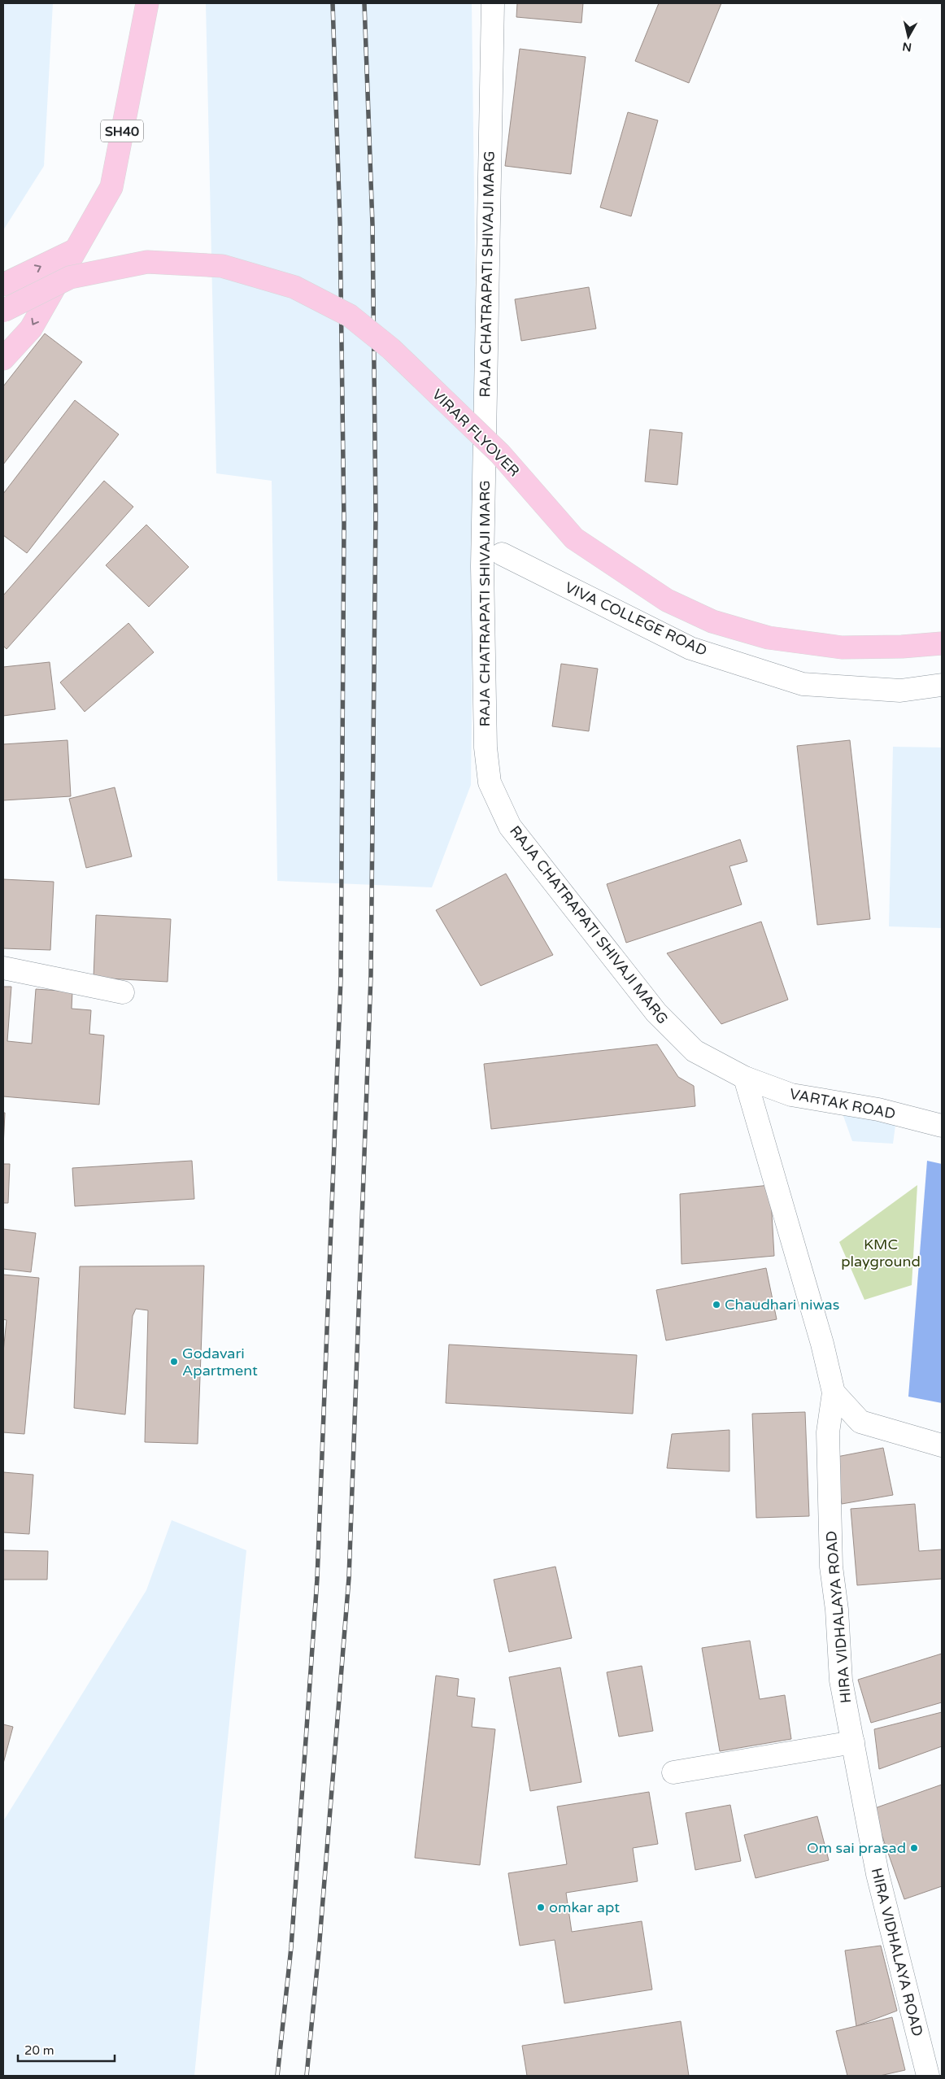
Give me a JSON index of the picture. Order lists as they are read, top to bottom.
{
  "streets": {
    "main road": ["SH40", "VIRAR FLYOVER"],
    "street": [
      "RAJA CHATRAPATI SHIVAJI MARG",
      "VIVA COLLEGE ROAD",
      "VARTAK ROAD",
      "HIRA VIDHALAYA ROAD"
    ]
  },
  "crossings": [
    ["RAJA CHATRAPATI SHIVAJI MARG", "VARTAK ROAD"]
  ],
  "parks": ["KMC playground"],
  "places": [
    "Chaudhari niwas",
    "Godavari Apartment",
    "Om sai prasad",
    "omkar apt"
  ],
  "scale_bar": "20 m",
  "north": "bottom"
}
